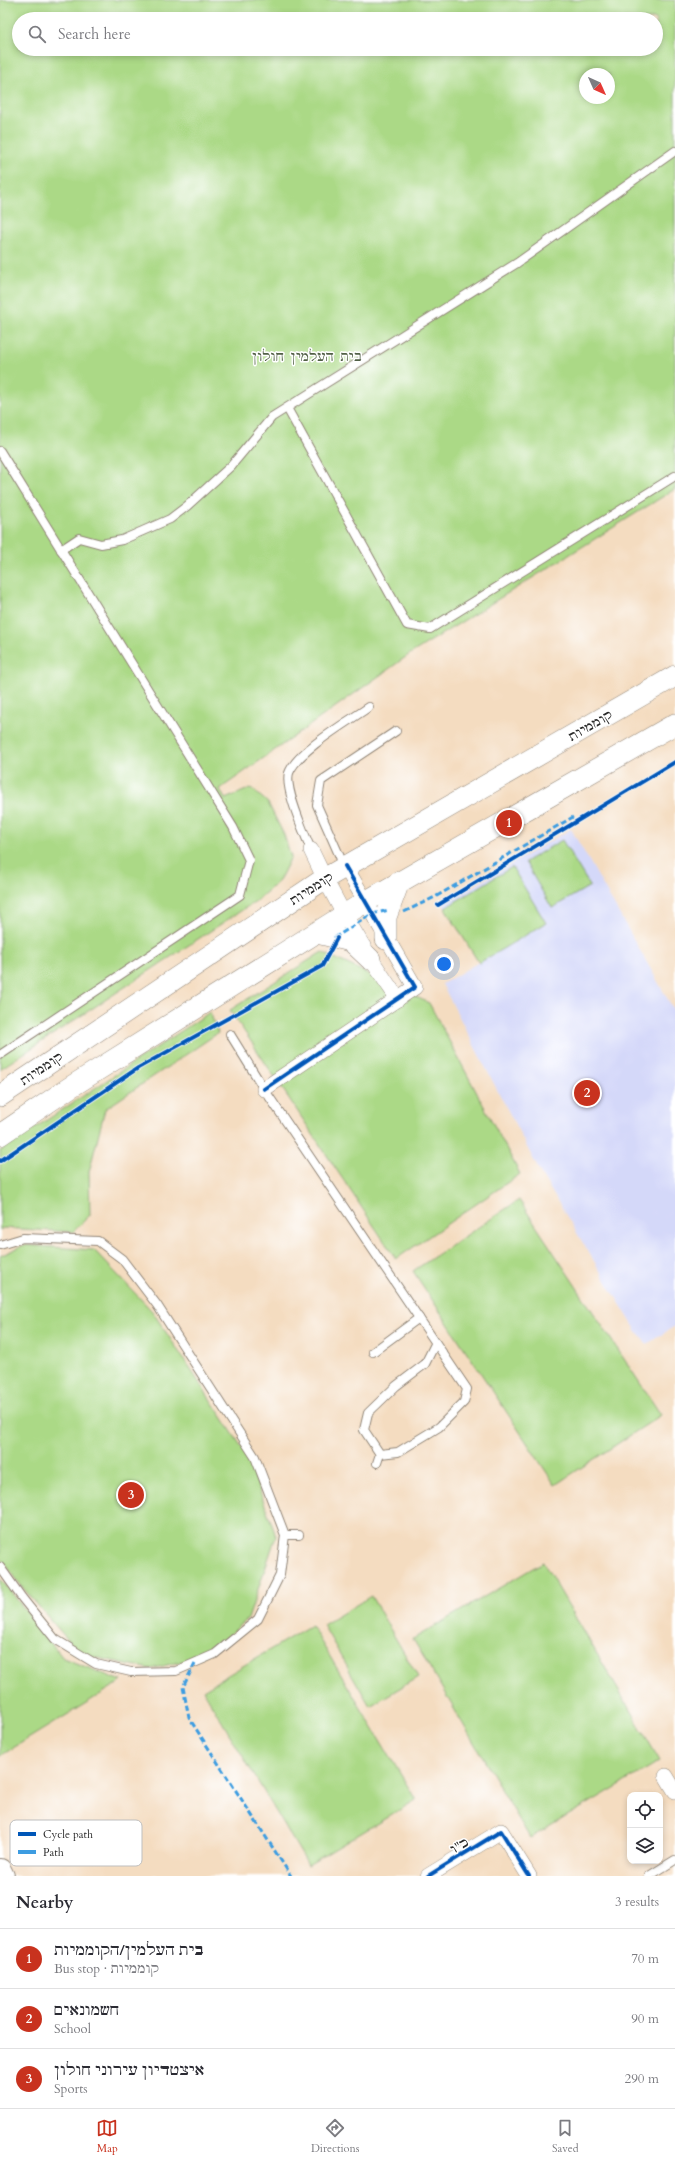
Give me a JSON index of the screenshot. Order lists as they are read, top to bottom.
{
  "streets": {
    "main road": ["קוממיות"],
    "street": ["כ\"ו"]
  },
  "parks": ["בית העלמין חולון"],
  "legend": ["Cycle path", "Path"],
  "north": "bottom right",
  "page": {
    "search": "Search here",
    "pins": ["1", "2", "3"],
    "heading": ["Nearby", "3 results"],
    "list": [
      {
        "mark": "1",
        "name": "בית העלמין/הקוממיות",
        "note": "Bus stop · קוממיות",
        "value": "70 m"
      },
      {
        "mark": "2",
        "name": "חשמונאים",
        "note": "School",
        "value": "90 m"
      },
      {
        "mark": "3",
        "name": "איצטדיון עירוני חולון",
        "note": "Sports",
        "value": "290 m"
      }
    ],
    "nav": ["Map", "Directions", "Saved"]
  }
}
